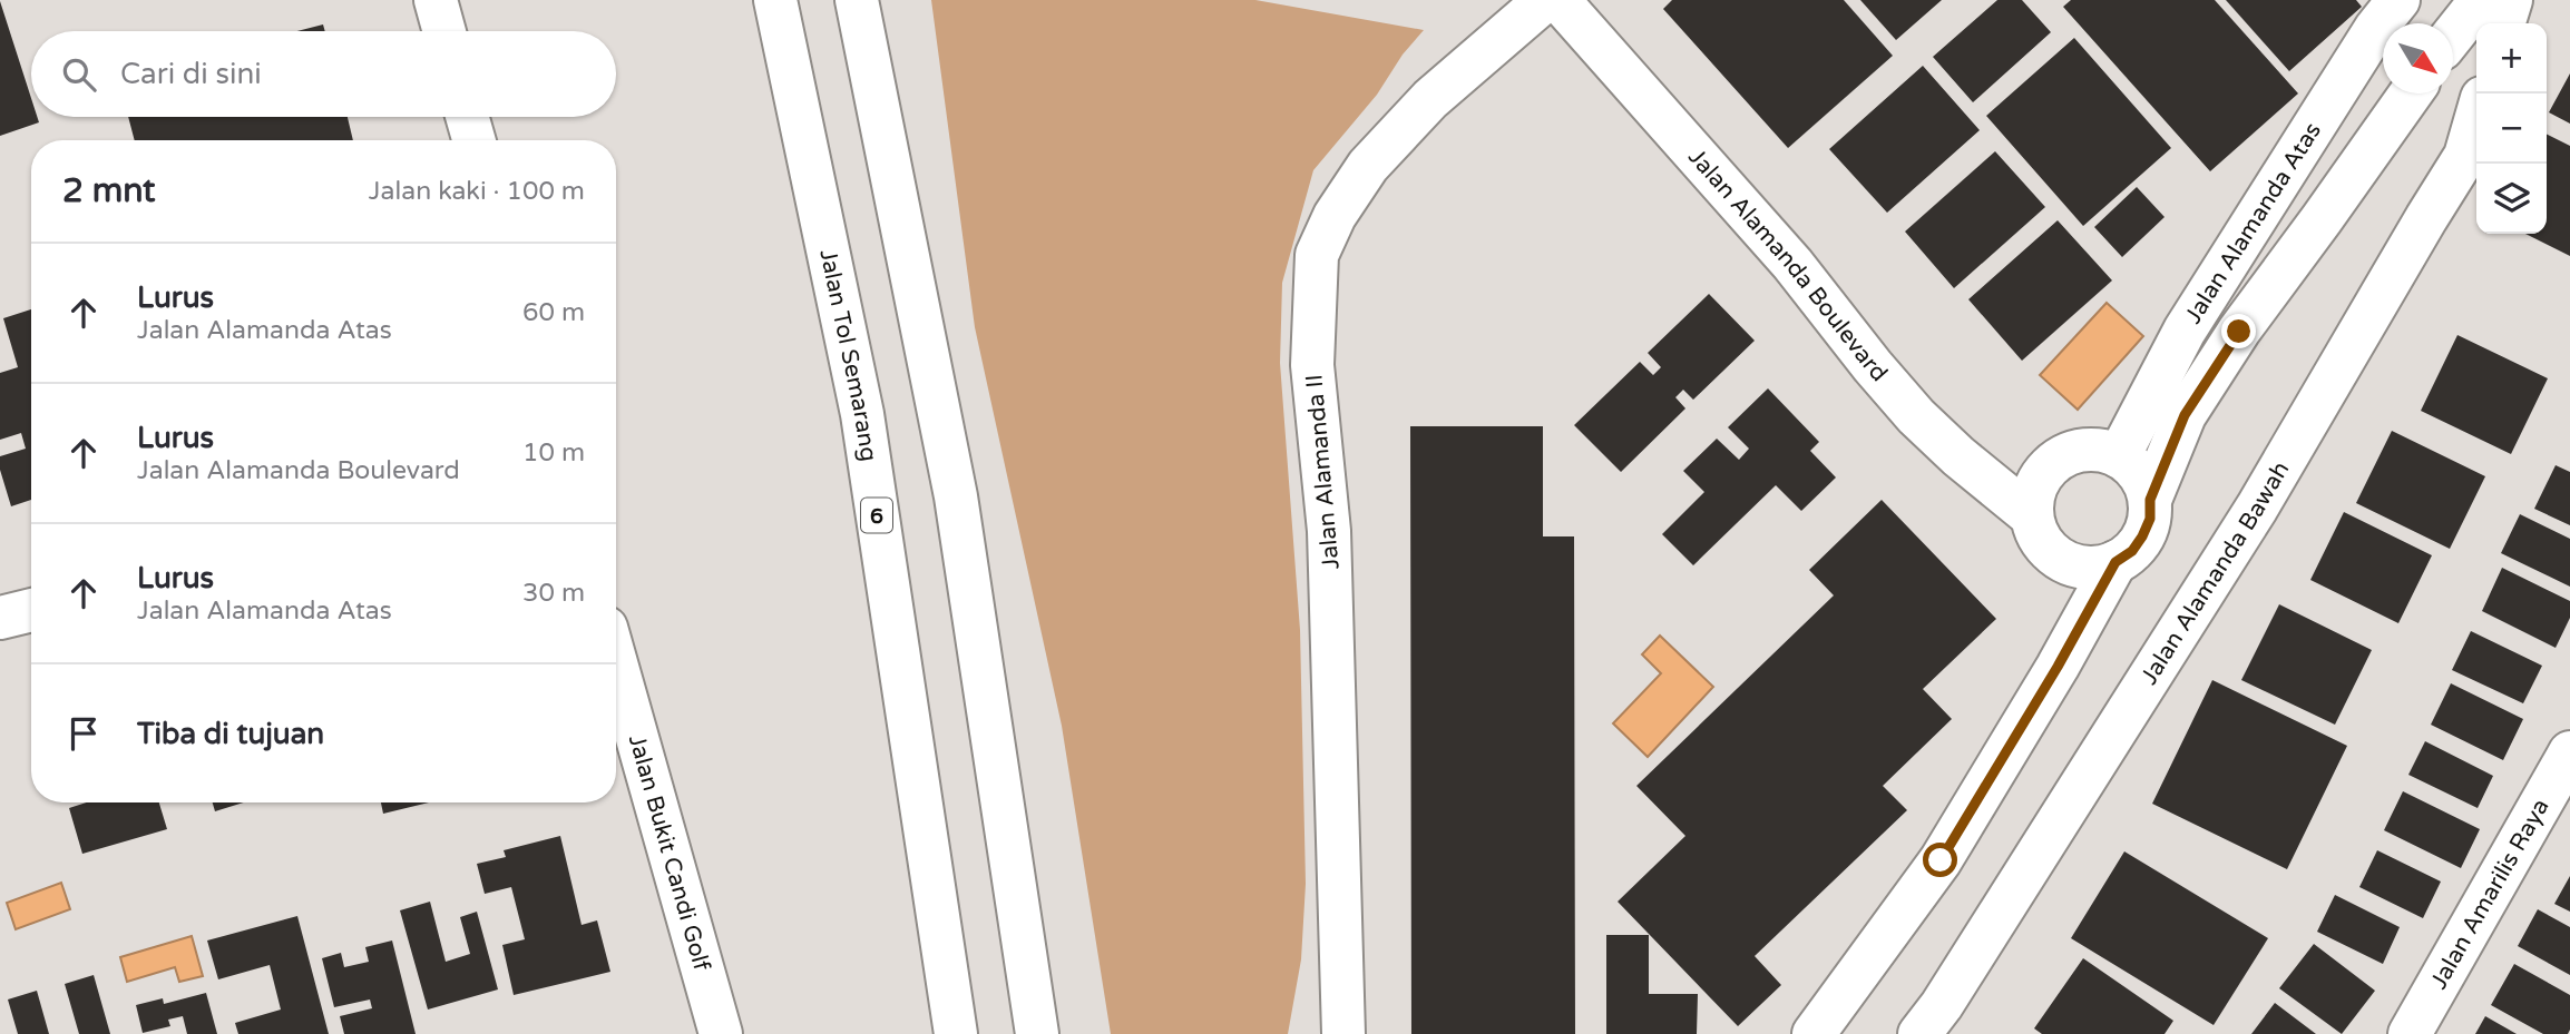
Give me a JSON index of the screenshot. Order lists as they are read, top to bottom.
{
  "streets": {
    "main road": [
      "Jalan Alamanda Atas",
      "Jalan Alamanda Boulevard",
      "Jalan Tol Semarang",
      "Jalan Alamanda II",
      "6",
      "Jalan Alamanda Bawah",
      "Jalan Bukit Candi Golf",
      "Jalan Amarilis Raya"
    ]
  },
  "crossings": [
    ["Jalan Alamanda Atas", "Jalan Alamanda Boulevard"]
  ],
  "north": "bottom right",
  "page": {
    "map_buttons": ["+", "−"],
    "search": "Cari di sini",
    "heading": ["2 mnt", "Jalan kaki · 100 m"],
    "list": [
      ["Lurus", "Jalan Alamanda Atas", "60 m"],
      ["Lurus", "Jalan Alamanda Boulevard", "10 m"],
      ["Lurus", "Jalan Alamanda Atas", "30 m"],
      "Tiba di tujuan"
    ]
  }
}
